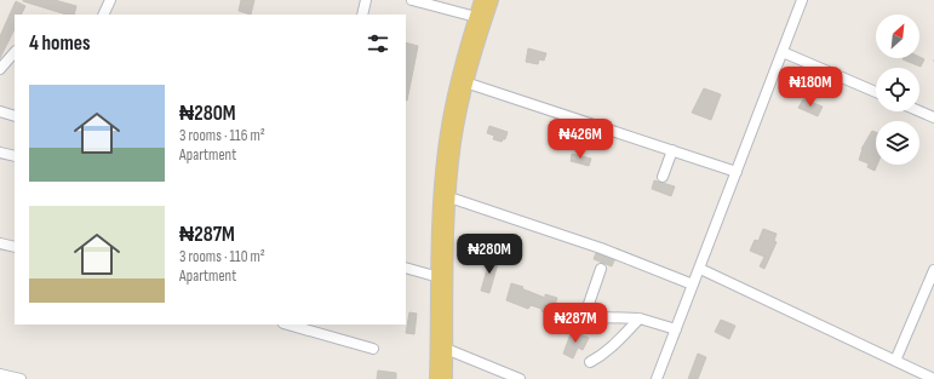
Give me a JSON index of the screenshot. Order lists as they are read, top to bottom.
{
  "north": "top right",
  "page": {
    "heading": "4 homes",
    "price": [
      "₦180M",
      "₦426M",
      "₦280M",
      "₦287M"
    ],
    "list": [
      {
        "name": "₦280M",
        "note": "3 rooms · 116 m² · Apartment"
      },
      {
        "name": "₦287M",
        "note": "3 rooms · 110 m² · Apartment"
      }
    ]
  }
}
